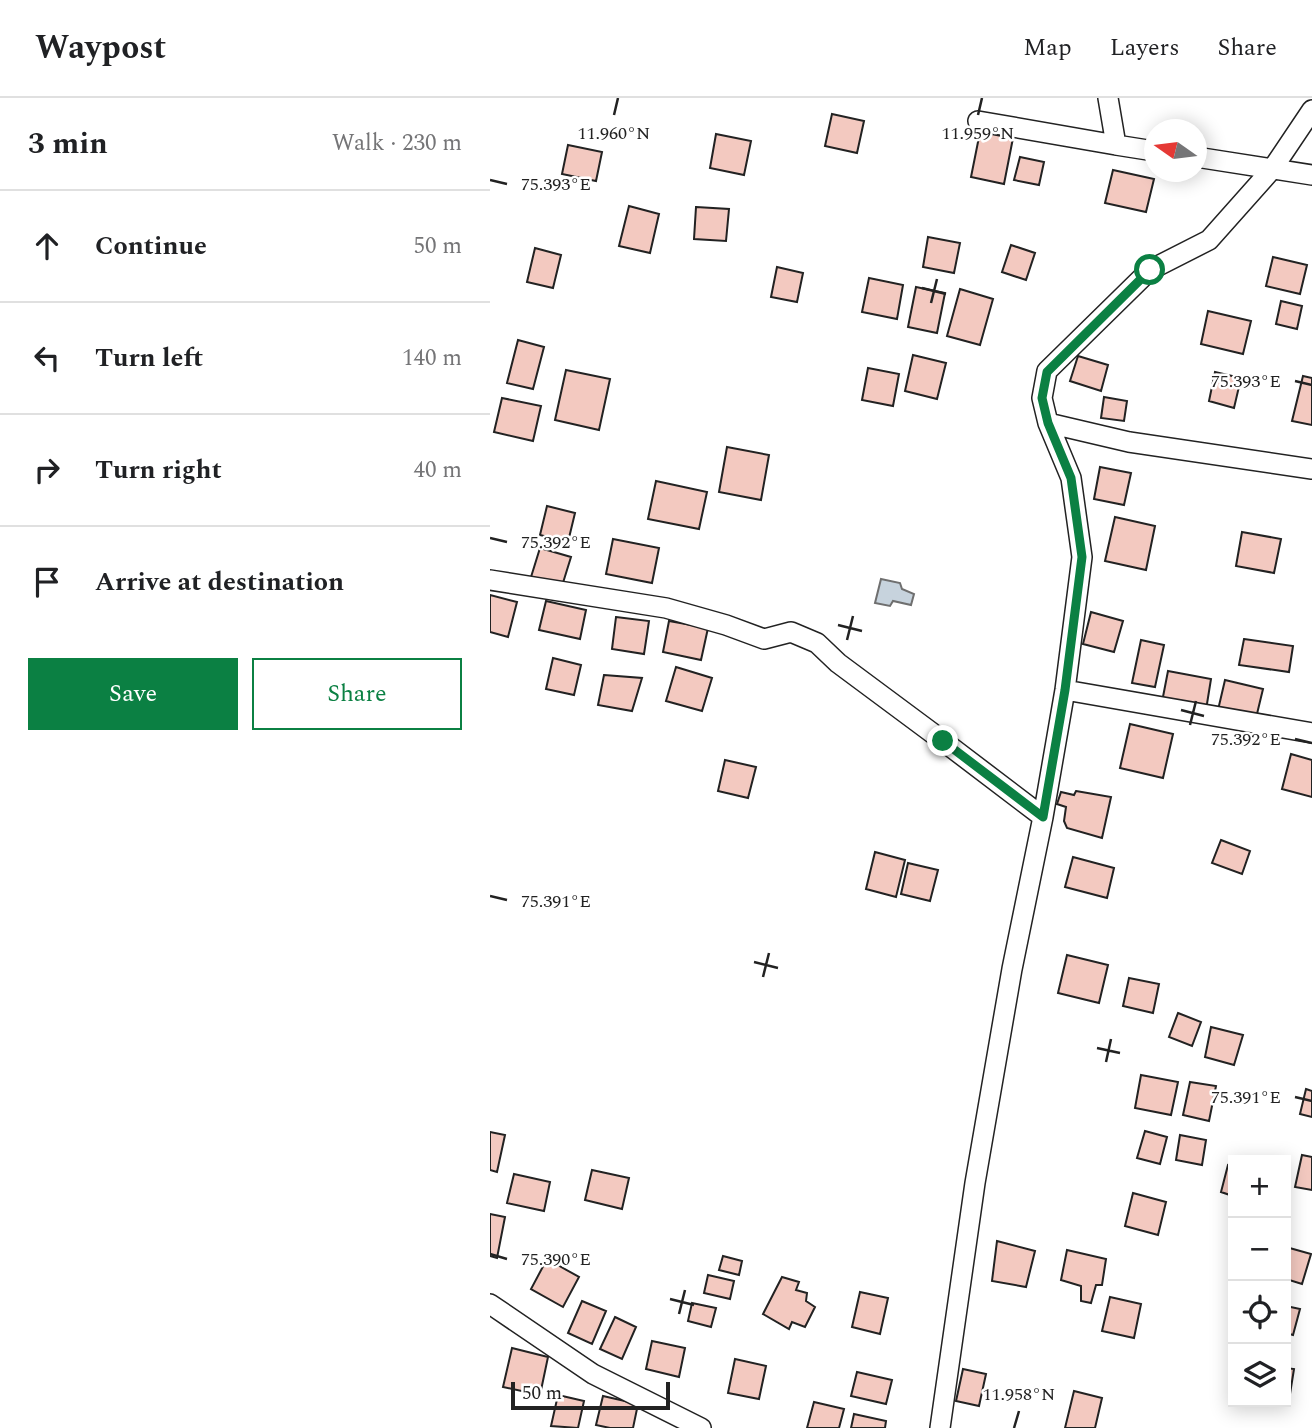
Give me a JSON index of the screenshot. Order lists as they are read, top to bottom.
{
  "scale_bar": "50 m",
  "north": "left",
  "page": {
    "header": "Waypost",
    "nav": ["Map", "Layers", "Share"],
    "heading": ["3 min", "Walk · 230 m"],
    "list": [
      ["Continue", "50 m"],
      ["Turn left", "140 m"],
      ["Turn right", "40 m"],
      "Arrive at destination"
    ],
    "buttons": ["Save", "Share"],
    "map_buttons": ["+", "−"],
    "scale": "50 m"
  },
  "coordinates": [
    "11.960°N",
    "11.959°N",
    "75.393°E",
    "75.392°E",
    "75.391°E",
    "75.390°E",
    "11.958°N"
  ]
}
